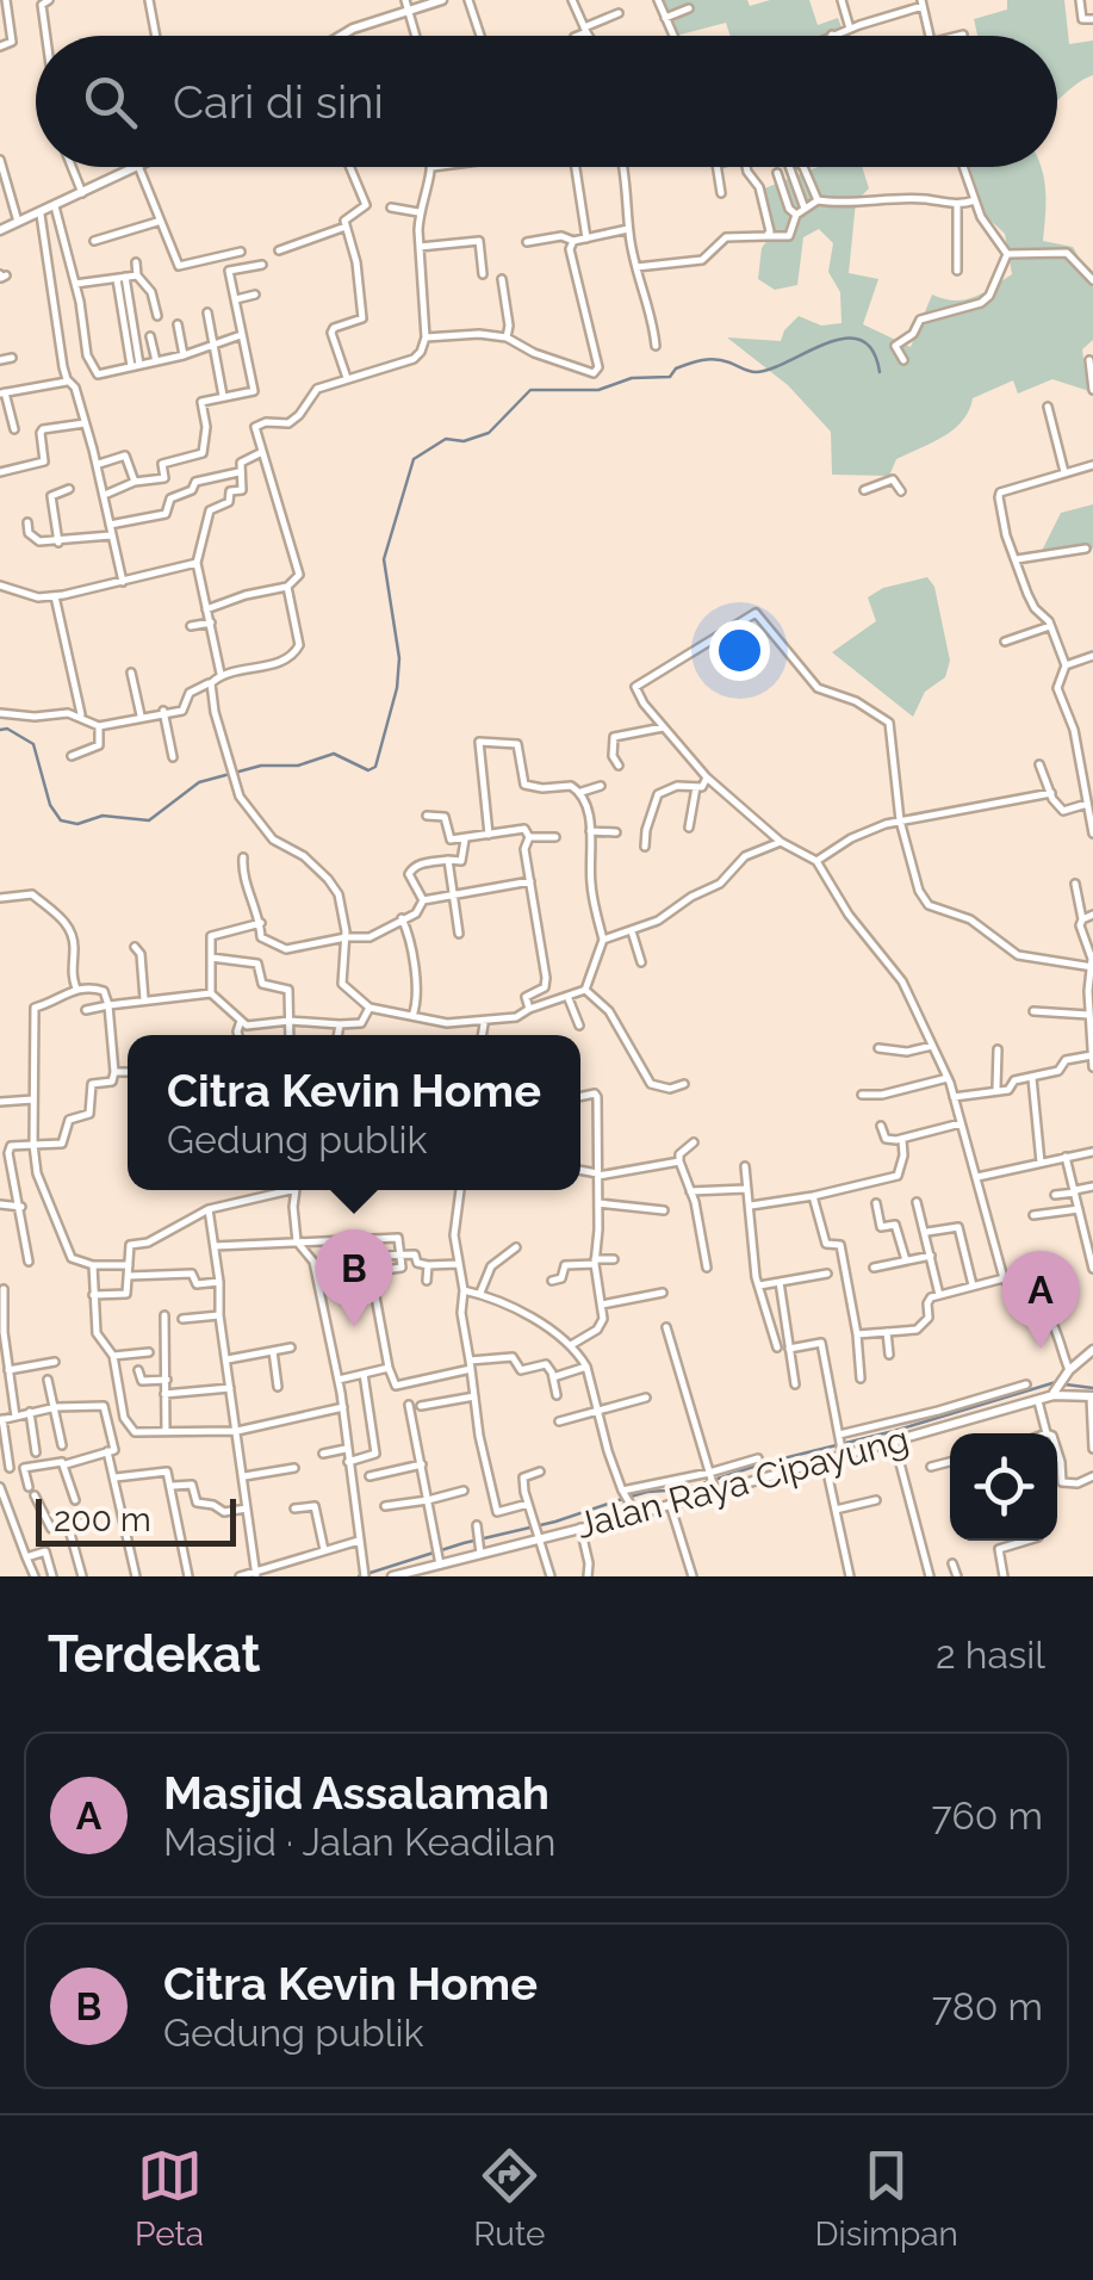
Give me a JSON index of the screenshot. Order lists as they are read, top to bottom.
{
  "streets": {
    "main road": ["Jalan Raya Cipayung"]
  },
  "scale_bar": "200 m",
  "page": {
    "search": "Cari di sini",
    "popup": ["Citra Kevin Home", "Gedung publik"],
    "pins": ["B", "A"],
    "scale": "200 m",
    "heading": ["Terdekat", "2 hasil"],
    "list": [
      {
        "mark": "A",
        "name": "Masjid Assalamah",
        "note": "Masjid · Jalan Keadilan",
        "value": "760 m"
      },
      {
        "mark": "B",
        "name": "Citra Kevin Home",
        "note": "Gedung publik",
        "value": "780 m"
      }
    ],
    "nav": ["Peta", "Rute", "Disimpan"]
  }
}
